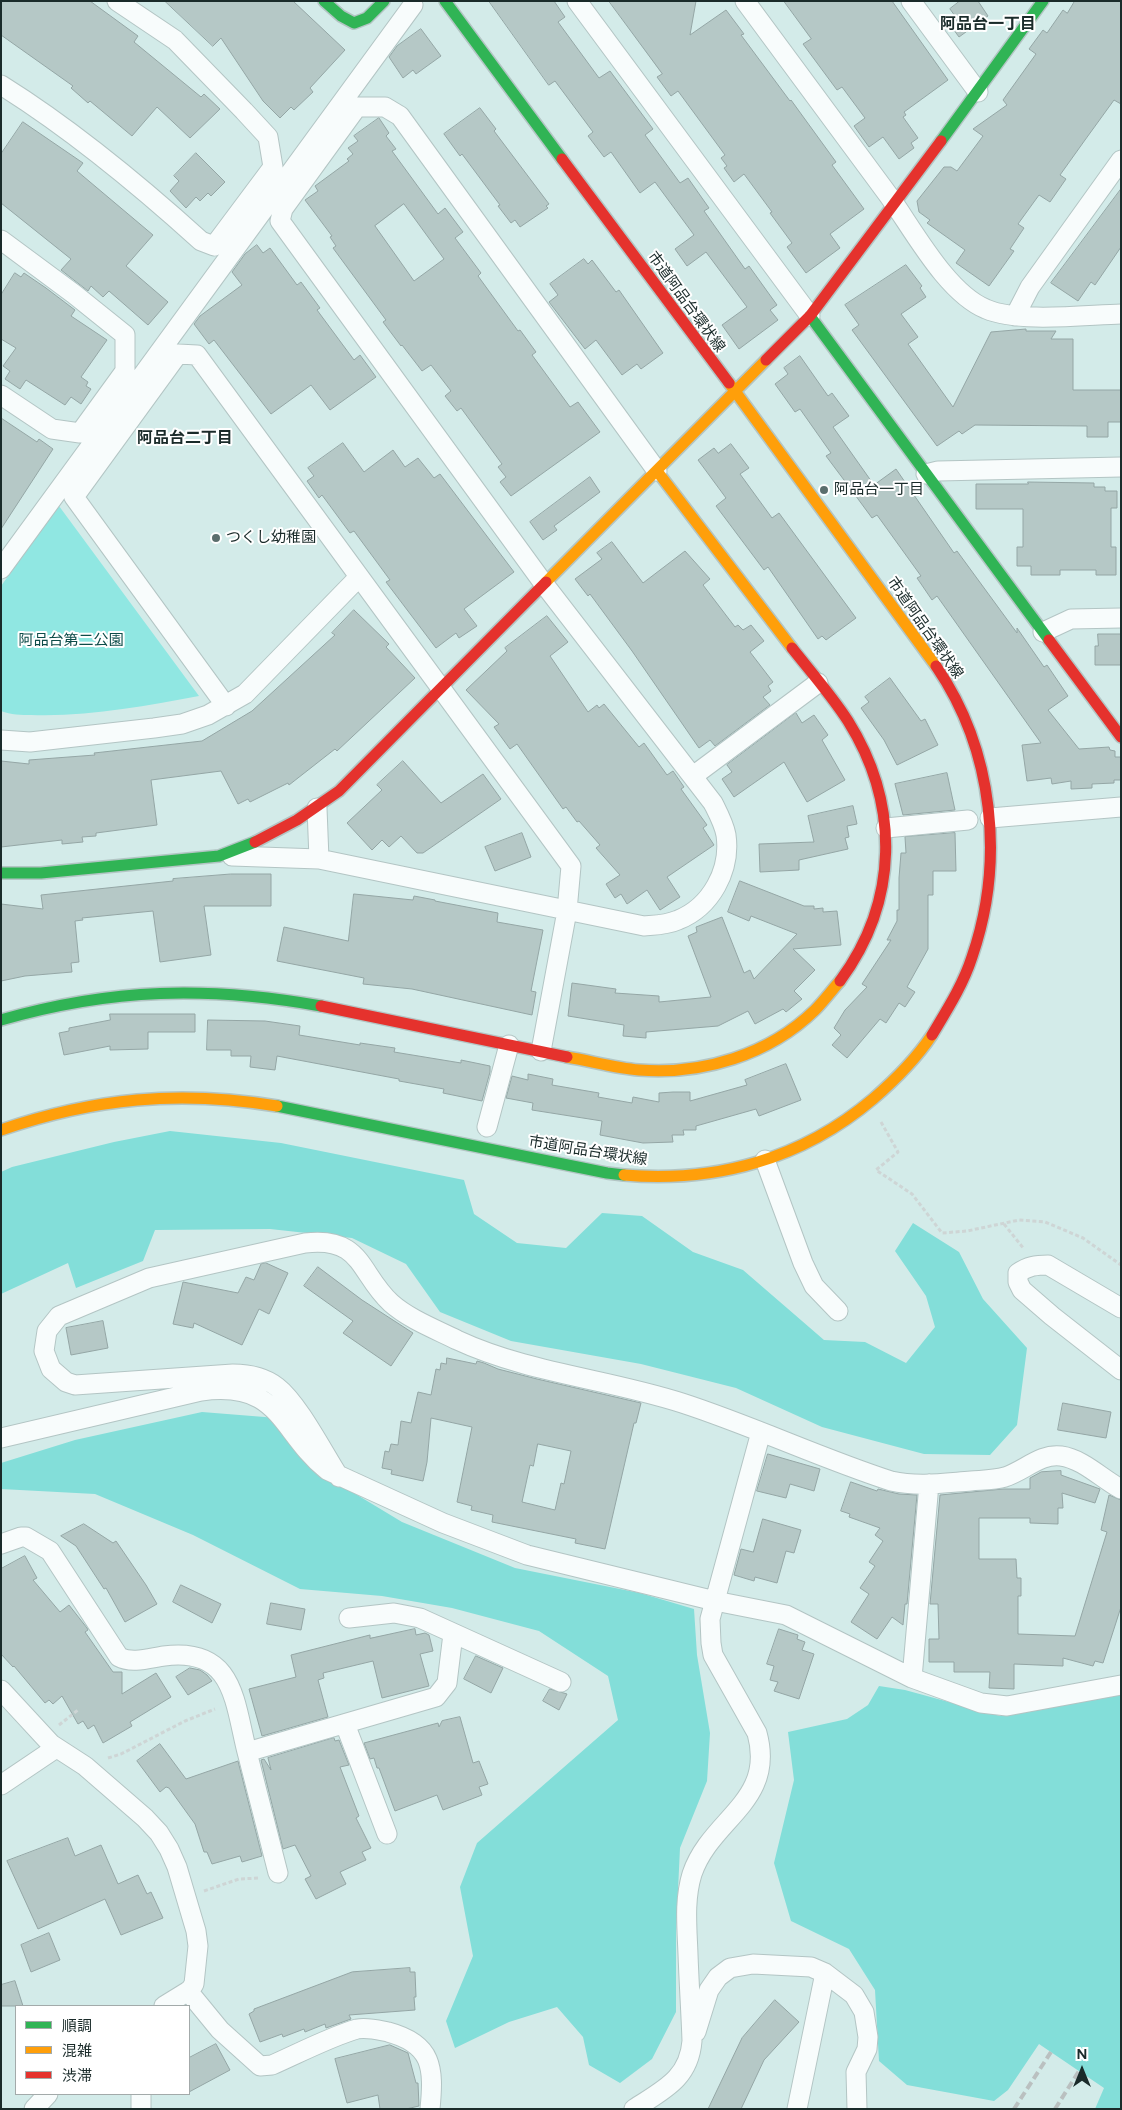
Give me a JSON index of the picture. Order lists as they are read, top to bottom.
{
  "streets": {
    "street": ["市道阿品台環状線"]
  },
  "districts": ["阿品台一丁目", "阿品台二丁目"],
  "parks": ["阿品台第二公園"],
  "places": ["阿品台一丁目", "つくし幼稚園"],
  "legend": ["順調", "混雑", "渋滞"],
  "north": "top"
}
